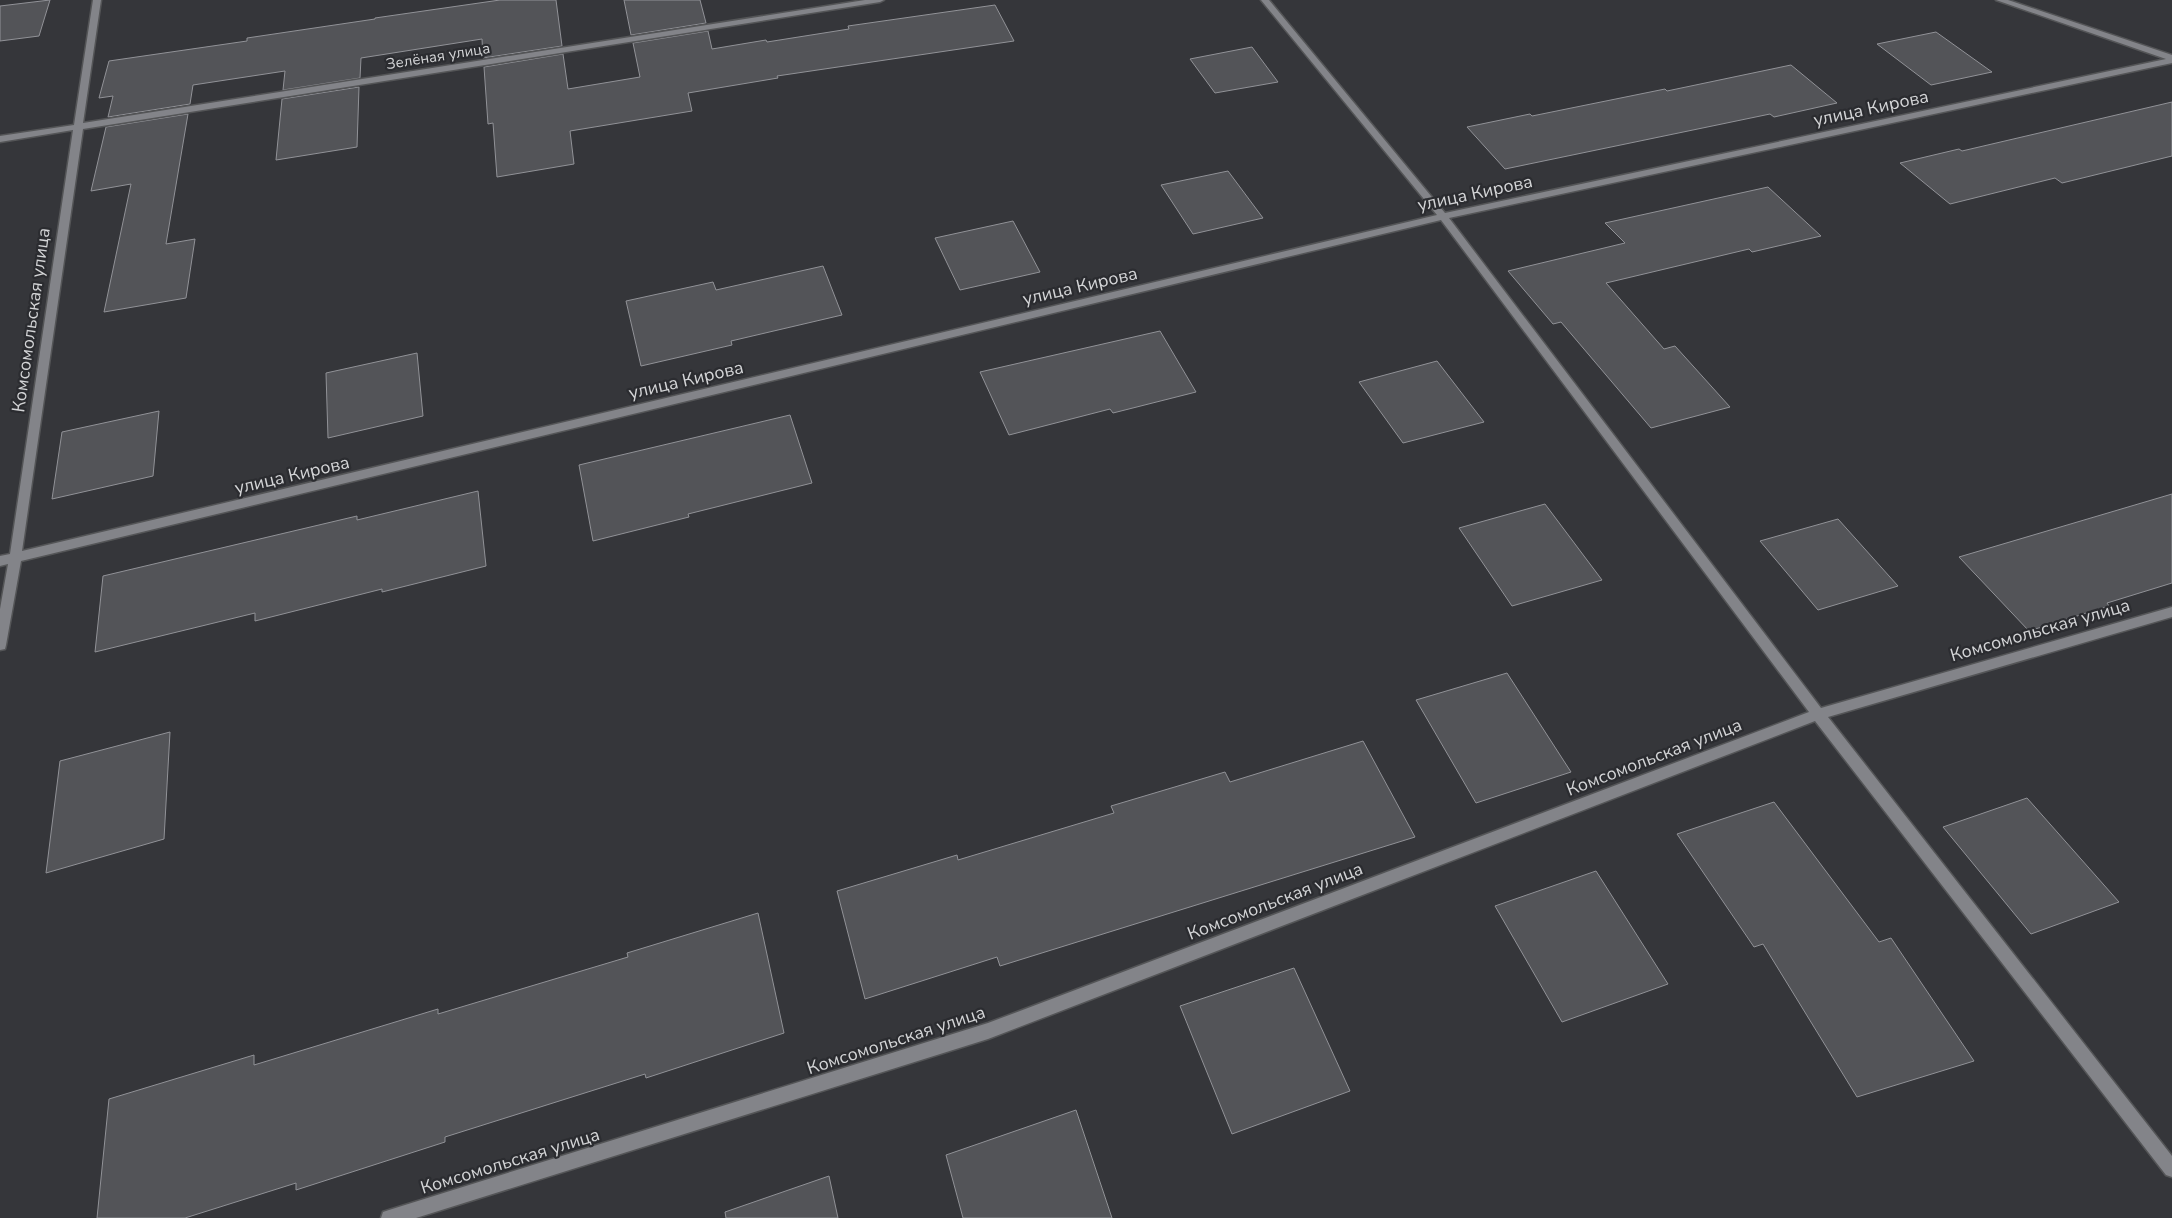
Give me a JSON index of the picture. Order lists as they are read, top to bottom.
{
  "streets": {
    "street": ["Зелёная улица", "улица Кирова", "Комсомольская улица"]
  },
  "crossings": [
    ["Зелёная улица", "Комсомольская улица"],
    ["улица Кирова", "Комсомольская улица"]
  ]
}
